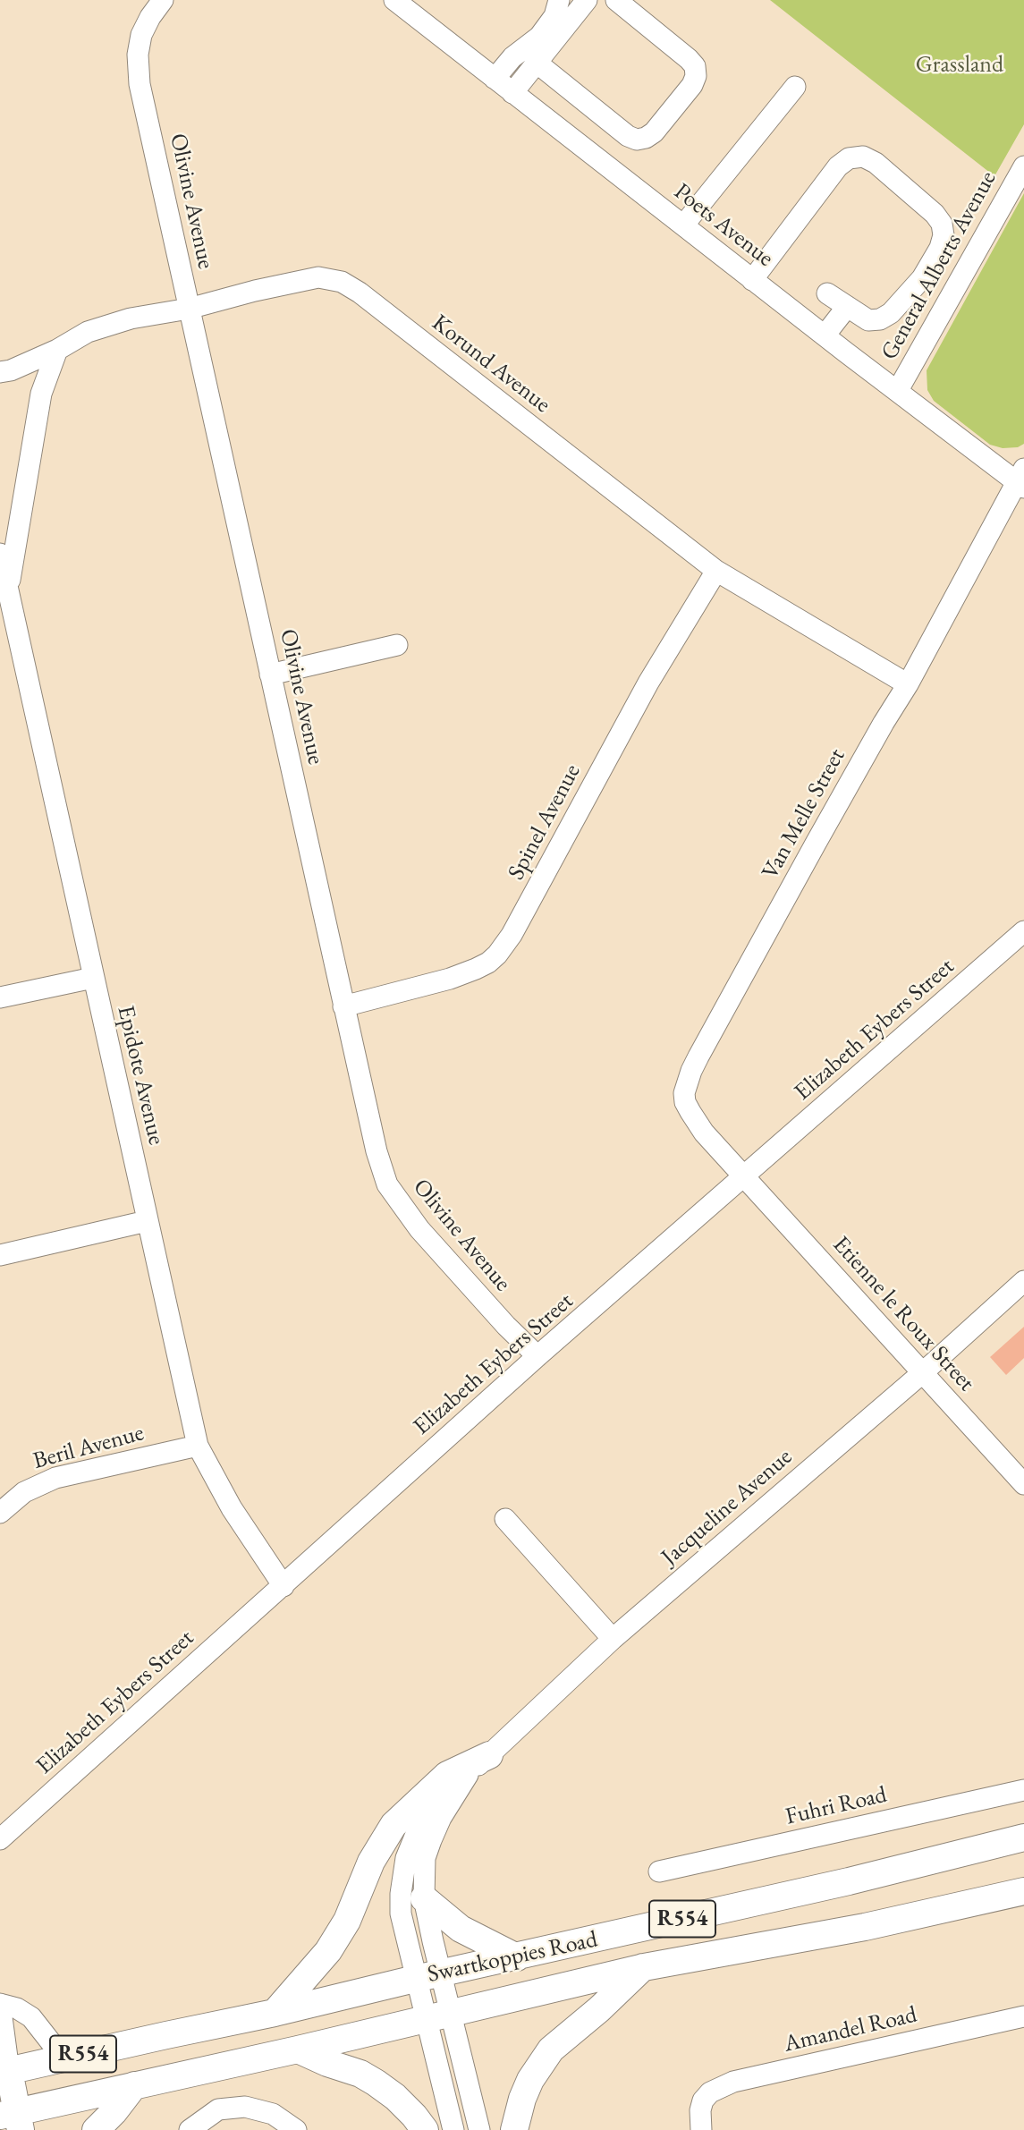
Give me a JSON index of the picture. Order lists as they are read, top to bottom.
{
  "streets": {
    "main road": ["R554", "Swartkoppies Road"],
    "street": [
      "Olivine Avenue",
      "Poets Avenue",
      "General Alberts Avenue",
      "Korund Avenue",
      "Van Melle Street",
      "Spinel Avenue",
      "Elizabeth Eybers Street",
      "Epidote Avenue",
      "Etienne le Roux Street",
      "Beril Avenue",
      "Jacqueline Avenue",
      "Fuhri Road",
      "Amandel Road"
    ]
  },
  "crossings": [
    ["Olivine Avenue", "Korund Avenue"],
    ["Olivine Avenue", "Spinel Avenue"],
    ["Olivine Avenue", "Elizabeth Eybers Street"],
    ["Poets Avenue", "General Alberts Avenue"],
    ["Poets Avenue", "Van Melle Street"],
    ["Korund Avenue", "Van Melle Street"],
    ["Korund Avenue", "Spinel Avenue"],
    ["Van Melle Street", "Elizabeth Eybers Street"],
    ["Van Melle Street", "Etienne le Roux Street"],
    ["Elizabeth Eybers Street", "Epidote Avenue"],
    ["Elizabeth Eybers Street", "Etienne le Roux Street"],
    ["Epidote Avenue", "Beril Avenue"],
    ["Etienne le Roux Street", "Jacqueline Avenue"],
    ["Jacqueline Avenue", "Swartkoppies Road"]
  ],
  "parks": ["Grassland"]
}
